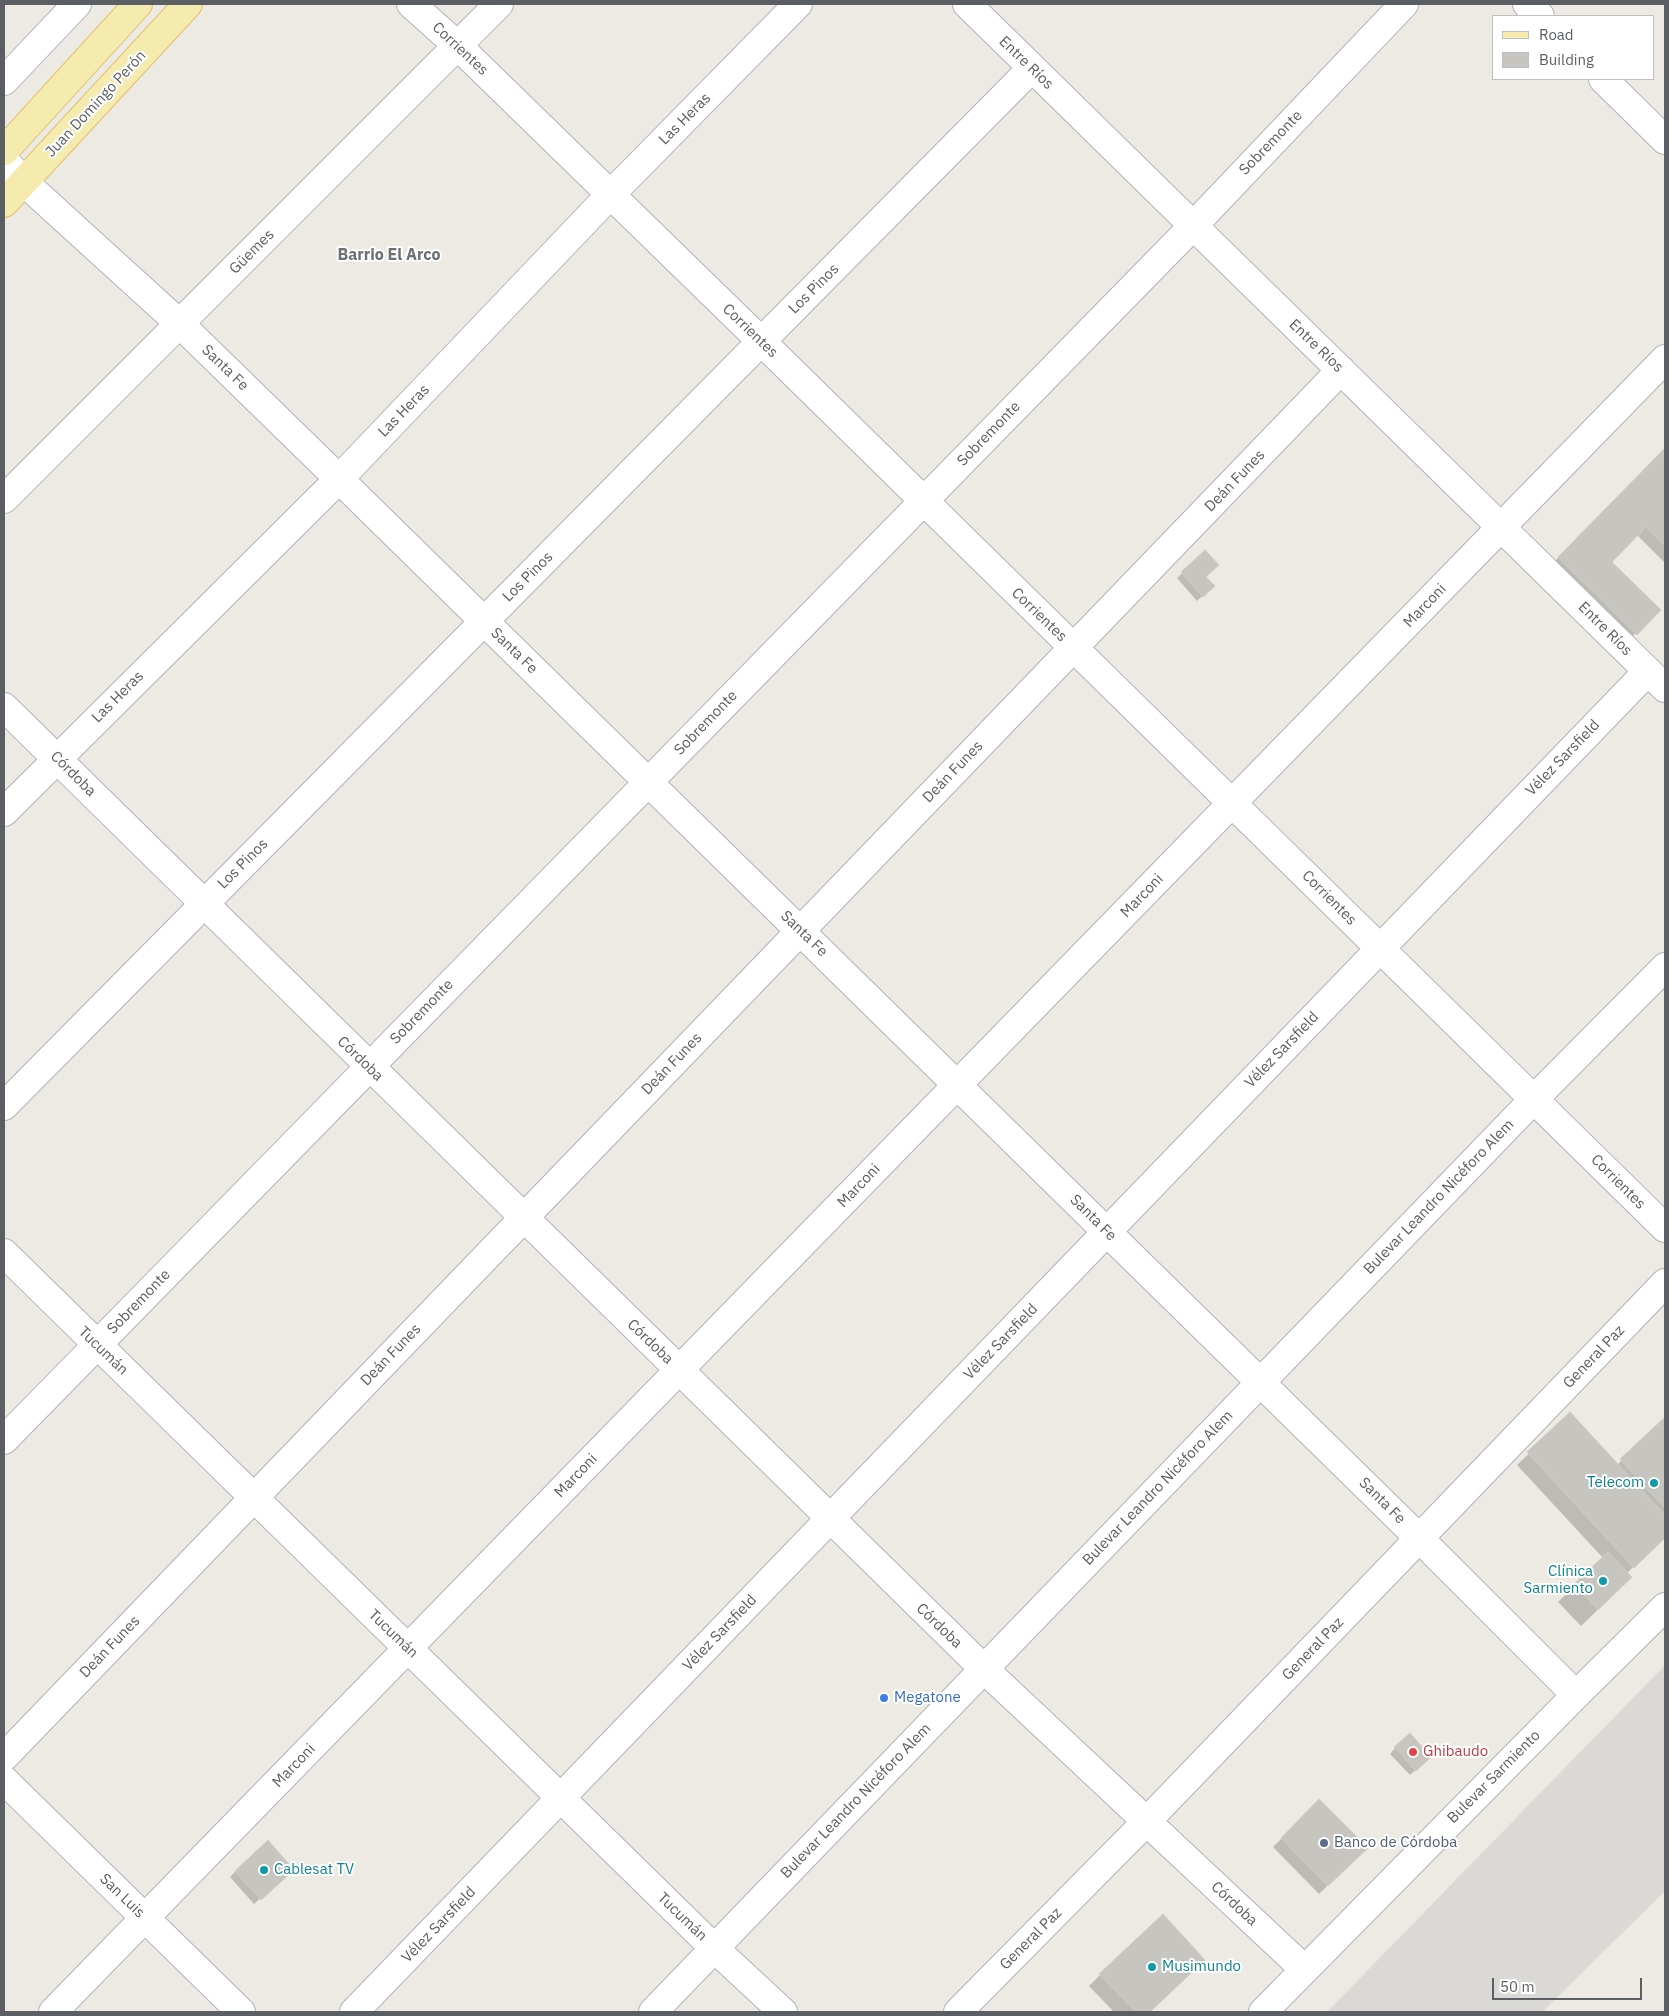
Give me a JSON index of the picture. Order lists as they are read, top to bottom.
{
  "streets": {
    "main road": ["Juan Domingo Perón"],
    "street": [
      "Corrientes",
      "Entre Ríos",
      "Las Heras",
      "Sobremonte",
      "Güemes",
      "Los Pinos",
      "Santa Fe",
      "Deán Funes",
      "Marconi",
      "Vélez Sarsfield",
      "Córdoba",
      "Bulevar Leandro Nicéforo Alem",
      "Tucumán",
      "General Paz",
      "Bulevar Sarmiento",
      "San Luis"
    ]
  },
  "crossings": [
    ["Corrientes", "Las Heras"],
    ["Corrientes", "Sobremonte"],
    ["Corrientes", "Güemes"],
    ["Corrientes", "Los Pinos"],
    ["Corrientes", "Deán Funes"],
    ["Corrientes", "Marconi"],
    ["Corrientes", "Vélez Sarsfield"],
    ["Corrientes", "Bulevar Leandro Nicéforo Alem"],
    ["Entre Ríos", "Sobremonte"],
    ["Entre Ríos", "Los Pinos"],
    ["Entre Ríos", "Deán Funes"],
    ["Entre Ríos", "Marconi"],
    ["Entre Ríos", "Vélez Sarsfield"],
    ["Juan Domingo Perón", "Santa Fe"],
    ["Las Heras", "Santa Fe"],
    ["Las Heras", "Córdoba"],
    ["Sobremonte", "Santa Fe"],
    ["Sobremonte", "Córdoba"],
    ["Sobremonte", "Tucumán"],
    ["Güemes", "Santa Fe"],
    ["Los Pinos", "Santa Fe"],
    ["Los Pinos", "Córdoba"],
    ["Santa Fe", "Deán Funes"],
    ["Santa Fe", "Marconi"],
    ["Santa Fe", "Vélez Sarsfield"],
    ["Santa Fe", "Bulevar Leandro Nicéforo Alem"],
    ["Santa Fe", "General Paz"],
    ["Santa Fe", "Bulevar Sarmiento"],
    ["Deán Funes", "Córdoba"],
    ["Deán Funes", "Tucumán"],
    ["Marconi", "Córdoba"],
    ["Marconi", "Tucumán"],
    ["Marconi", "San Luis"],
    ["Vélez Sarsfield", "Córdoba"],
    ["Vélez Sarsfield", "Tucumán"],
    ["Córdoba", "Bulevar Leandro Nicéforo Alem"],
    ["Córdoba", "General Paz"],
    ["Córdoba", "Bulevar Sarmiento"],
    ["Bulevar Leandro Nicéforo Alem", "Tucumán"]
  ],
  "districts": ["Barrio El Arco"],
  "places": [
    "Telecom",
    "Clínica Sarmiento",
    "Megatone",
    "Ghibaudo",
    "Banco de Córdoba",
    "Cablesat TV",
    "Musimundo"
  ],
  "legend": ["Road", "Building"],
  "scale_bar": "50 m"
}
